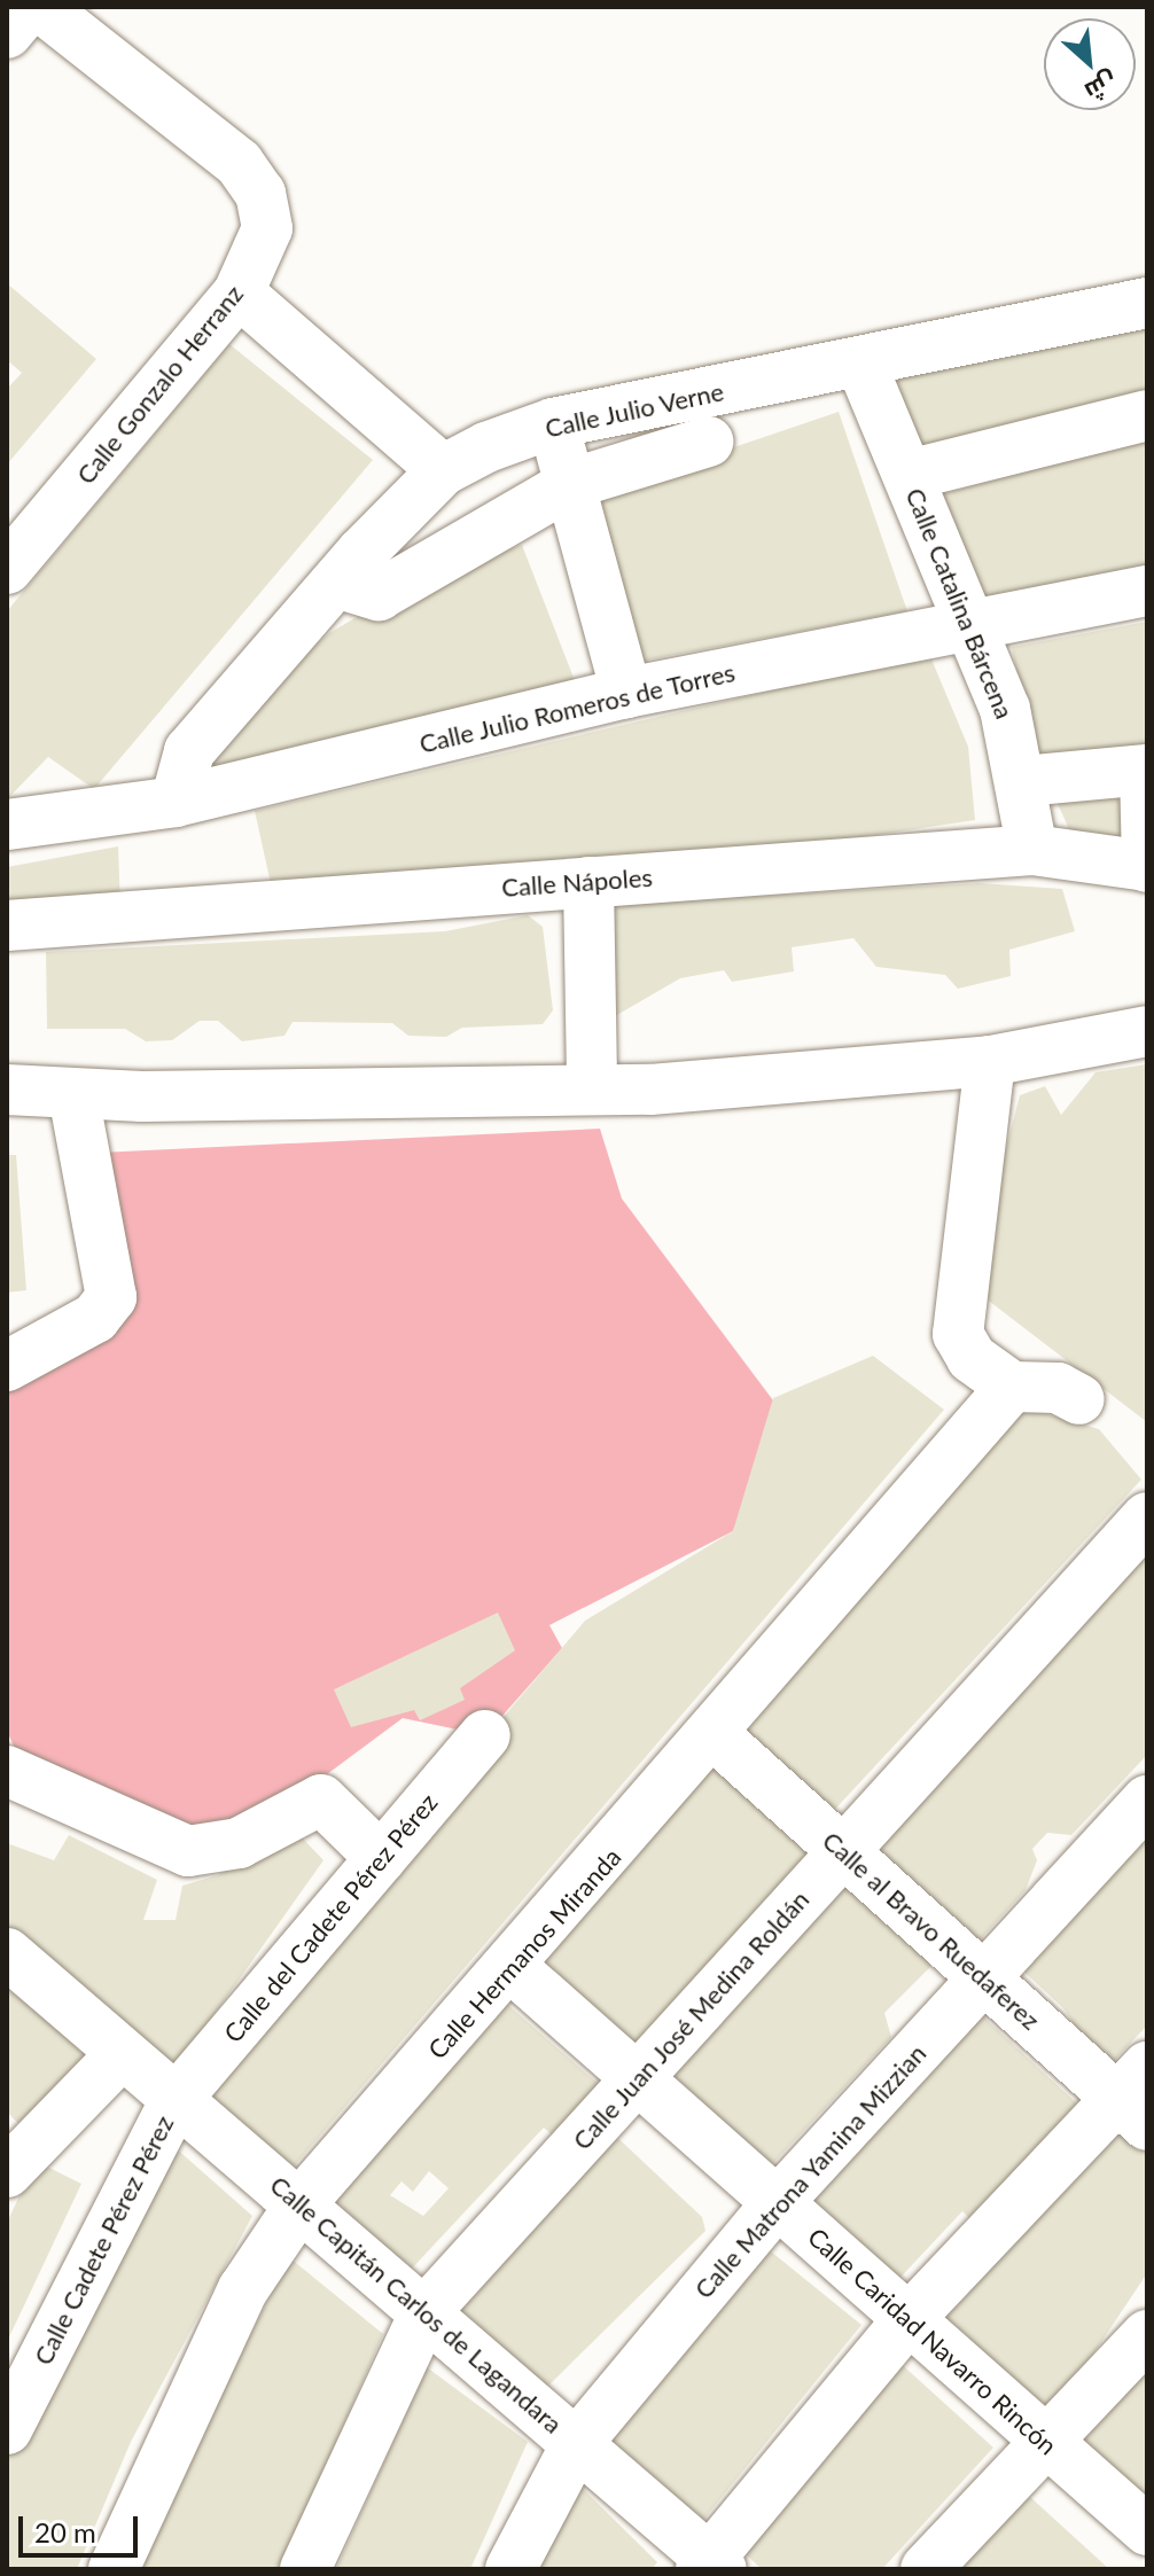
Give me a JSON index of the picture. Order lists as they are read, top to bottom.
{
  "streets": {
    "street": [
      "Calle Gonzalo Herranz",
      "Calle Julio Verne",
      "Calle Catalina Bárcena",
      "Calle Julio Romeros de Torres",
      "Calle Nápoles",
      "Calle del Cadete Pérez Pérez",
      "Calle al Bravo Ruedaferez",
      "Calle Hermanos Miranda",
      "Calle Juan José Medina Roldán",
      "Calle Matrona Yamina Mizzian",
      "Calle Cadete Pérez Pérez",
      "Calle Capitán Carlos de Lagandara",
      "Calle Caridad Navarro Rincón"
    ]
  },
  "crossings": [
    ["Calle Julio Verne", "Calle Catalina Bárcena"],
    ["Calle Julio Verne", "Calle Julio Romeros de Torres"],
    ["Calle Catalina Bárcena", "Calle Julio Romeros de Torres"],
    ["Calle Catalina Bárcena", "Calle Nápoles"],
    ["Calle del Cadete Pérez Pérez", "Calle Cadete Pérez Pérez"],
    ["Calle del Cadete Pérez Pérez", "Calle Capitán Carlos de Lagandara"],
    ["Calle al Bravo Ruedaferez", "Calle Hermanos Miranda"],
    ["Calle al Bravo Ruedaferez", "Calle Juan José Medina Roldán"],
    ["Calle al Bravo Ruedaferez", "Calle Matrona Yamina Mizzian"],
    ["Calle Hermanos Miranda", "Calle Capitán Carlos de Lagandara"],
    ["Calle Hermanos Miranda", "Calle Caridad Navarro Rincón"],
    ["Calle Juan José Medina Roldán", "Calle Capitán Carlos de Lagandara"],
    ["Calle Juan José Medina Roldán", "Calle Caridad Navarro Rincón"],
    ["Calle Matrona Yamina Mizzian", "Calle Capitán Carlos de Lagandara"],
    ["Calle Matrona Yamina Mizzian", "Calle Caridad Navarro Rincón"],
    ["Calle Cadete Pérez Pérez", "Calle Capitán Carlos de Lagandara"]
  ],
  "scale_bar": "20 m",
  "north": "bottom right"
}
